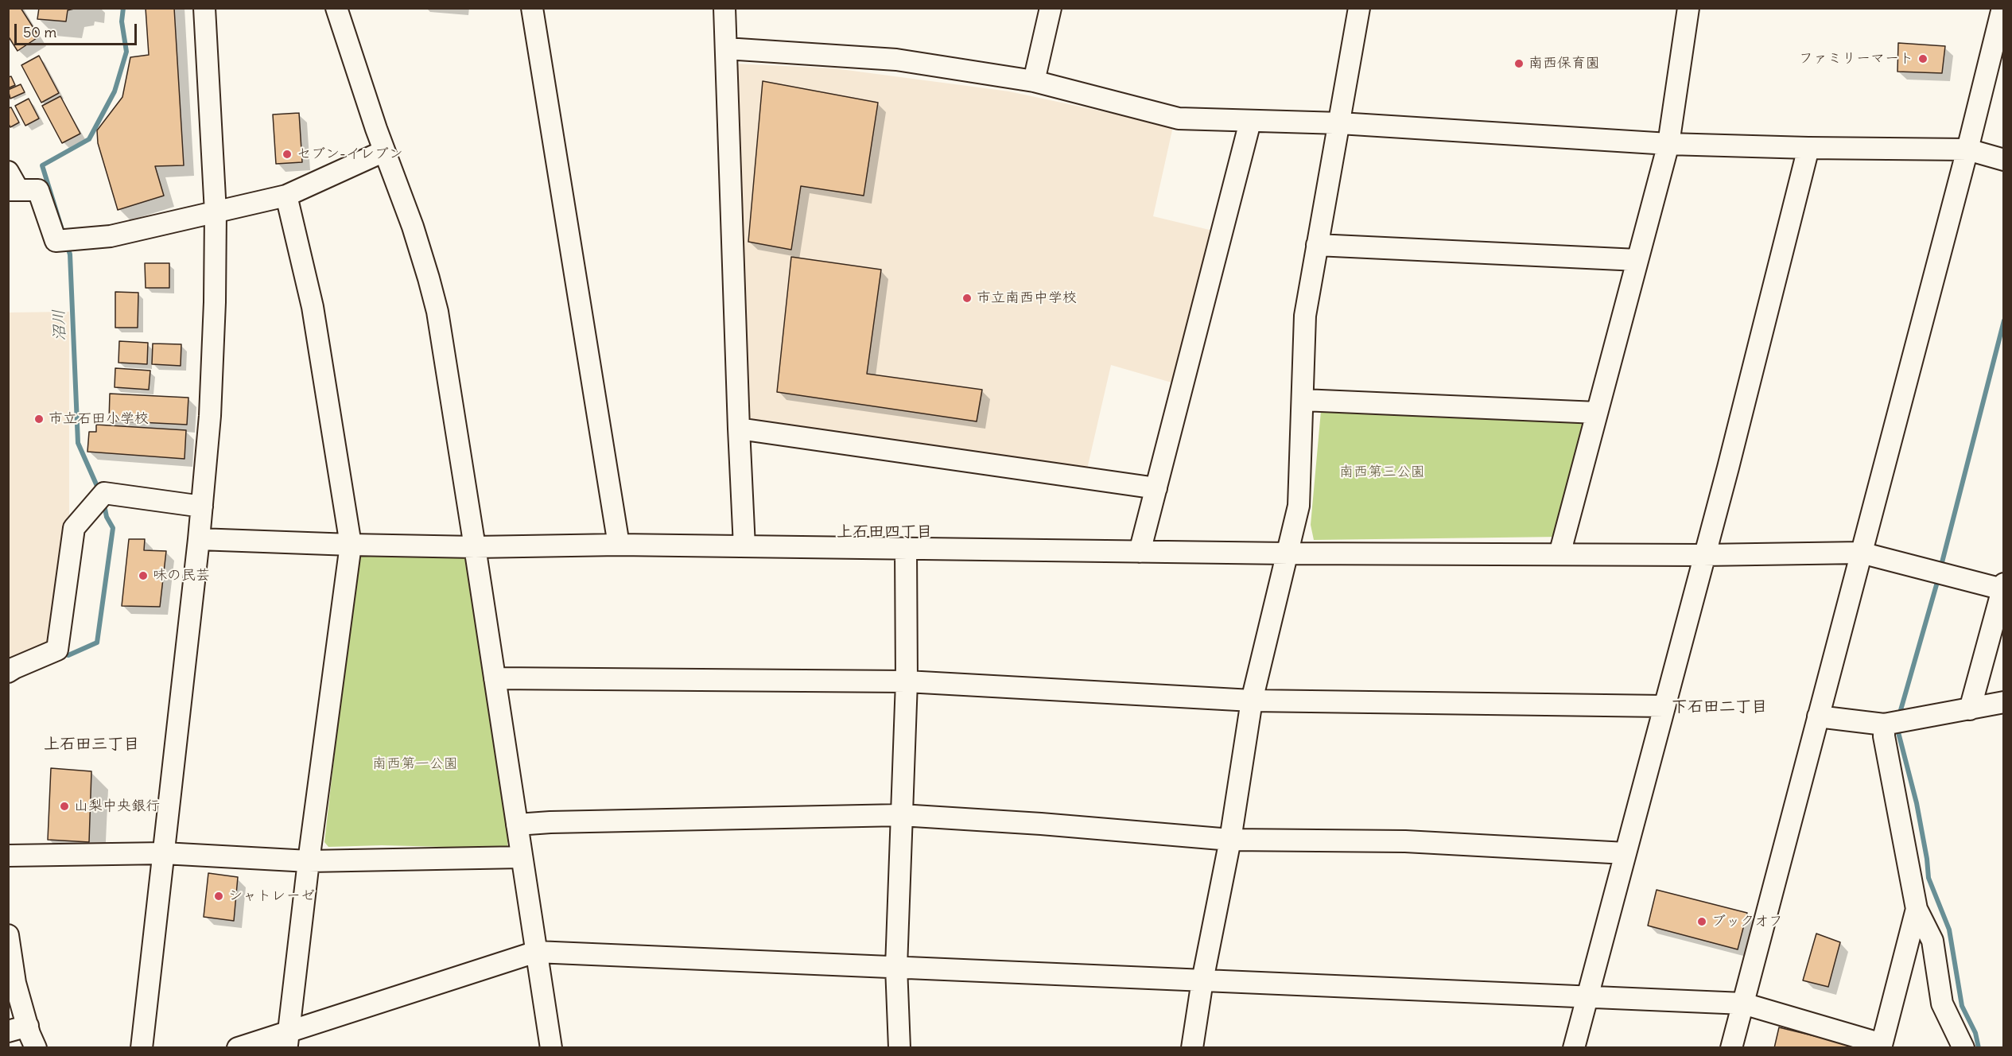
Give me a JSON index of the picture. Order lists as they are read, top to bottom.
{
  "districts": ["上石田四丁目", "下石田二丁目", "上石田三丁目"],
  "water": ["沼川"],
  "parks": ["南西第三公園", "南西第一公園"],
  "places": [
    "ファミリーマート",
    "南西保育園",
    "セブン-イレブン",
    "市立南西中学校",
    "市立石田小学校",
    "味の民芸",
    "山梨中央銀行",
    "シャトレーゼ",
    "ブックオフ"
  ],
  "scale_bar": "50 m"
}
